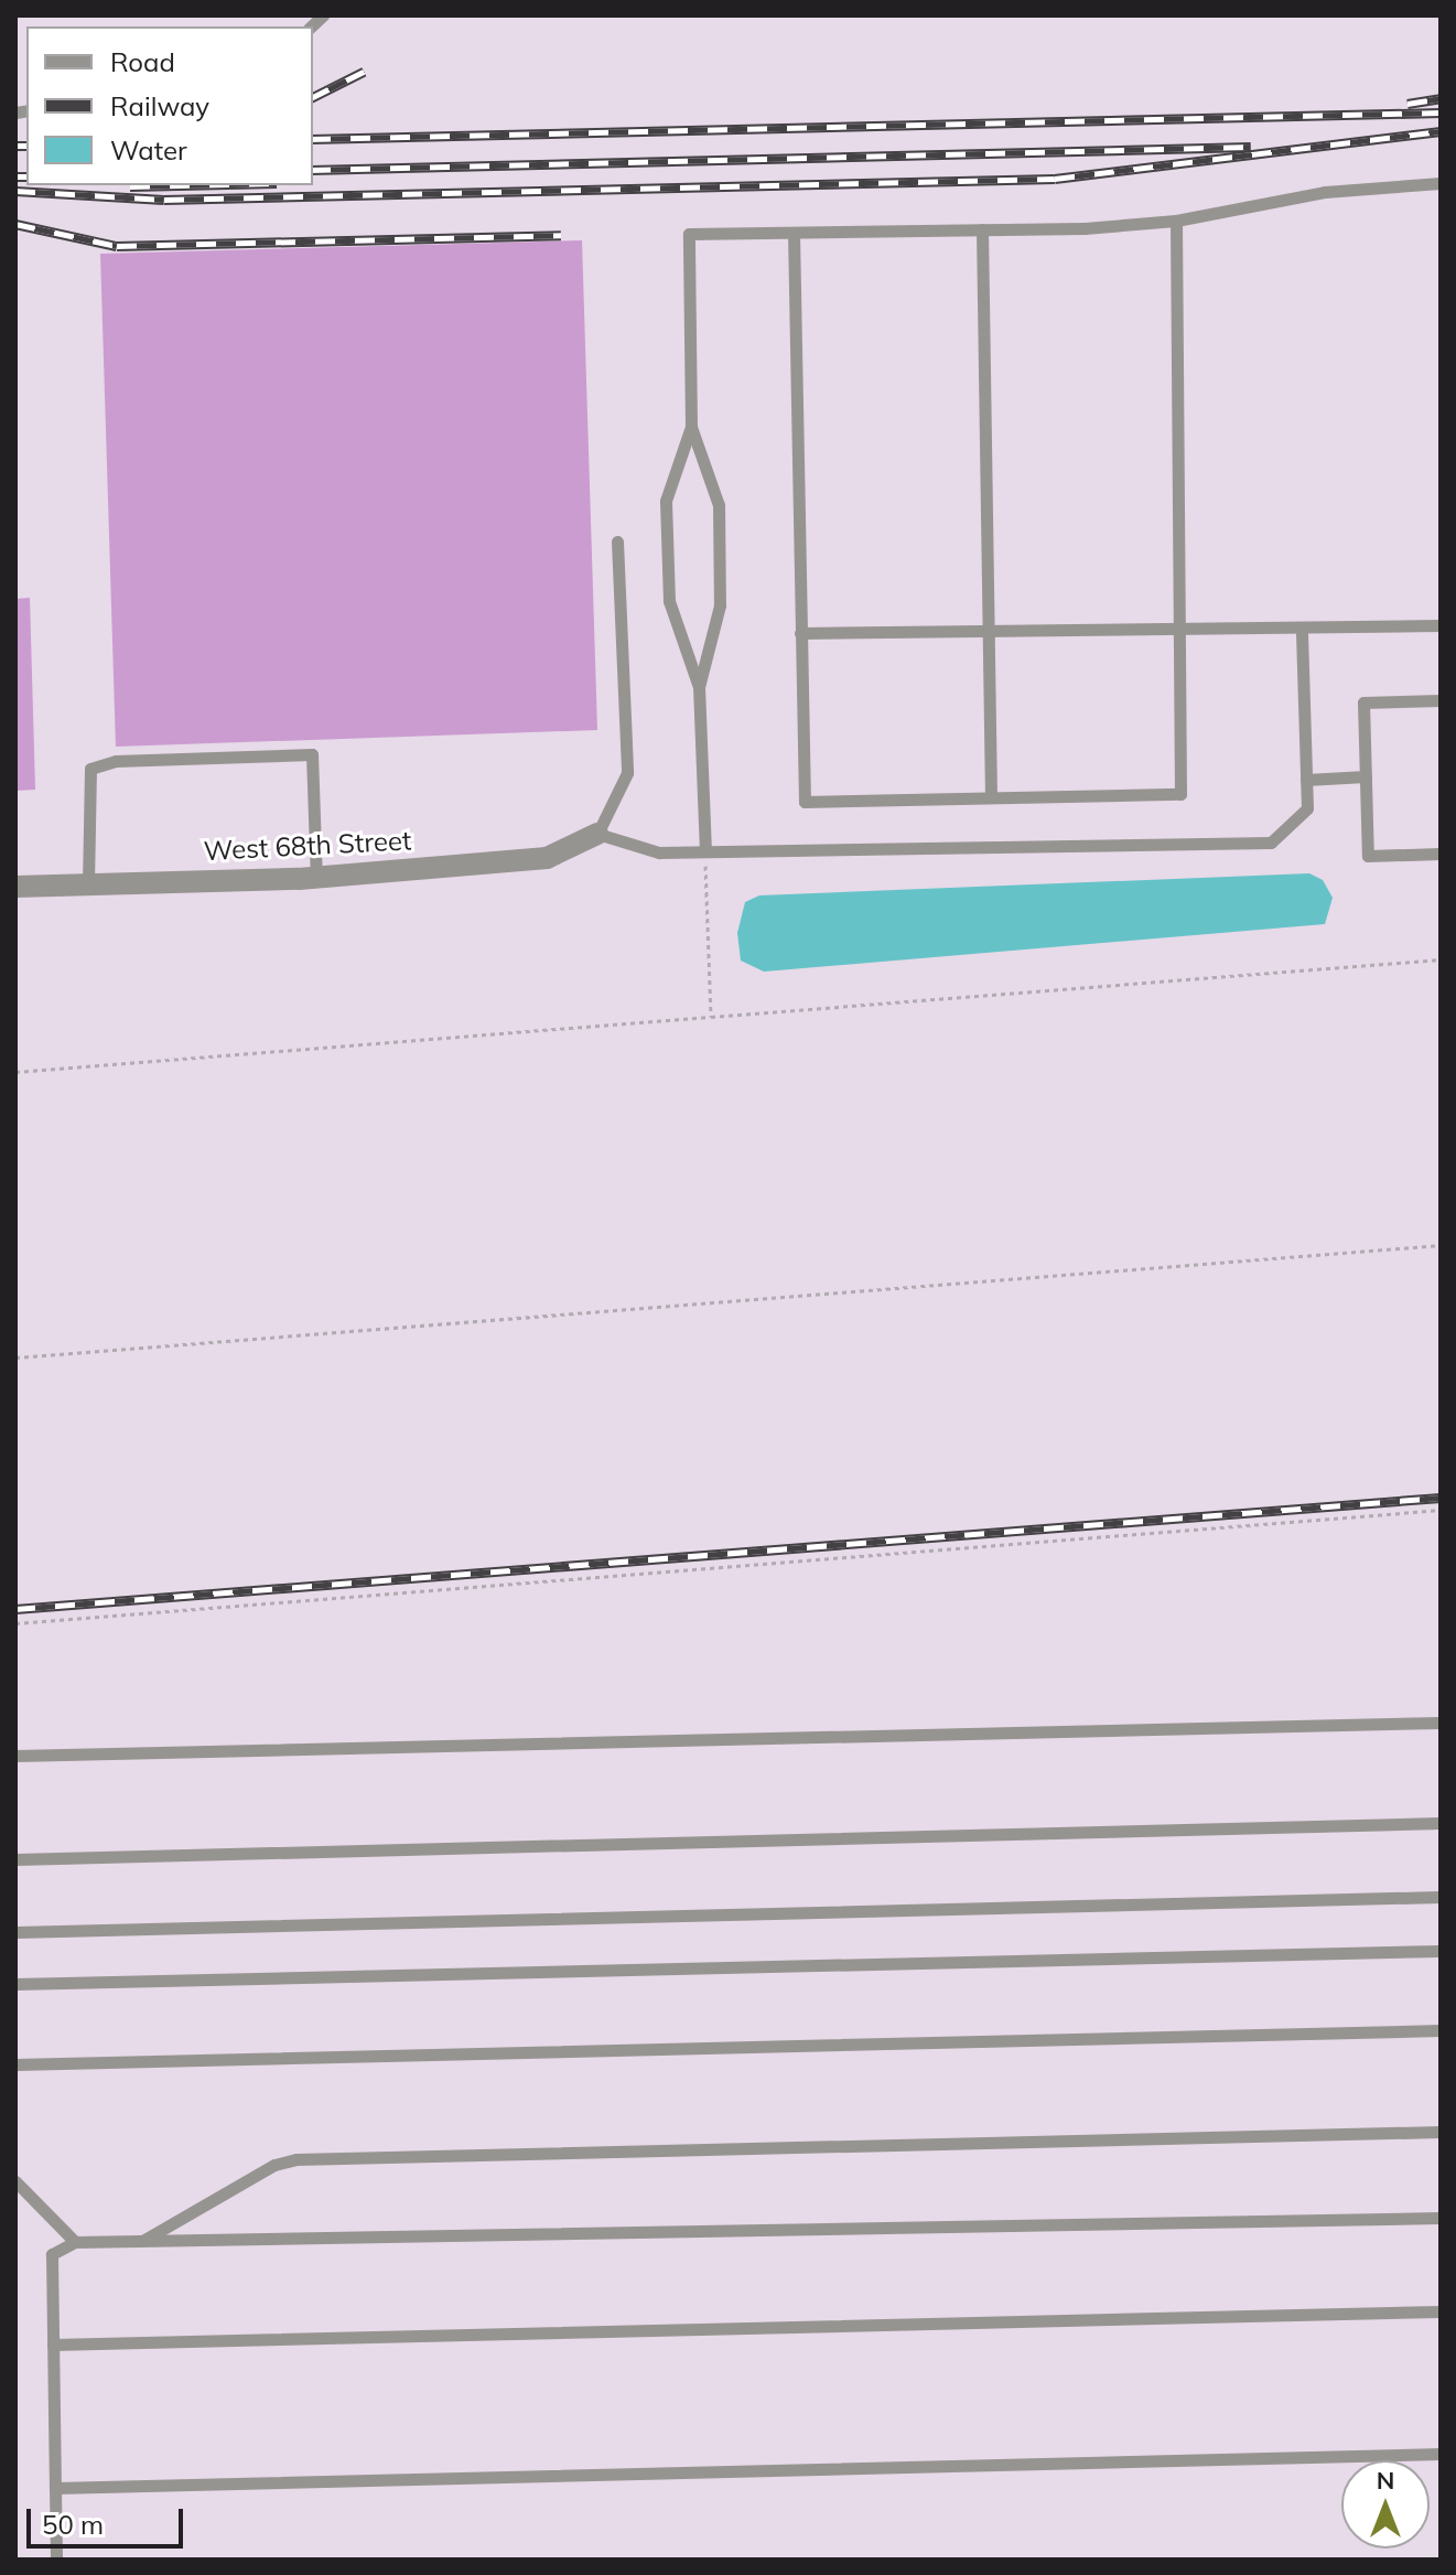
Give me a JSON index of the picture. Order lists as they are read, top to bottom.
{
  "streets": {
    "street": ["West 68th Street"]
  },
  "legend": ["Road", "Railway", "Water"],
  "scale_bar": "50 m",
  "north": "top"
}
